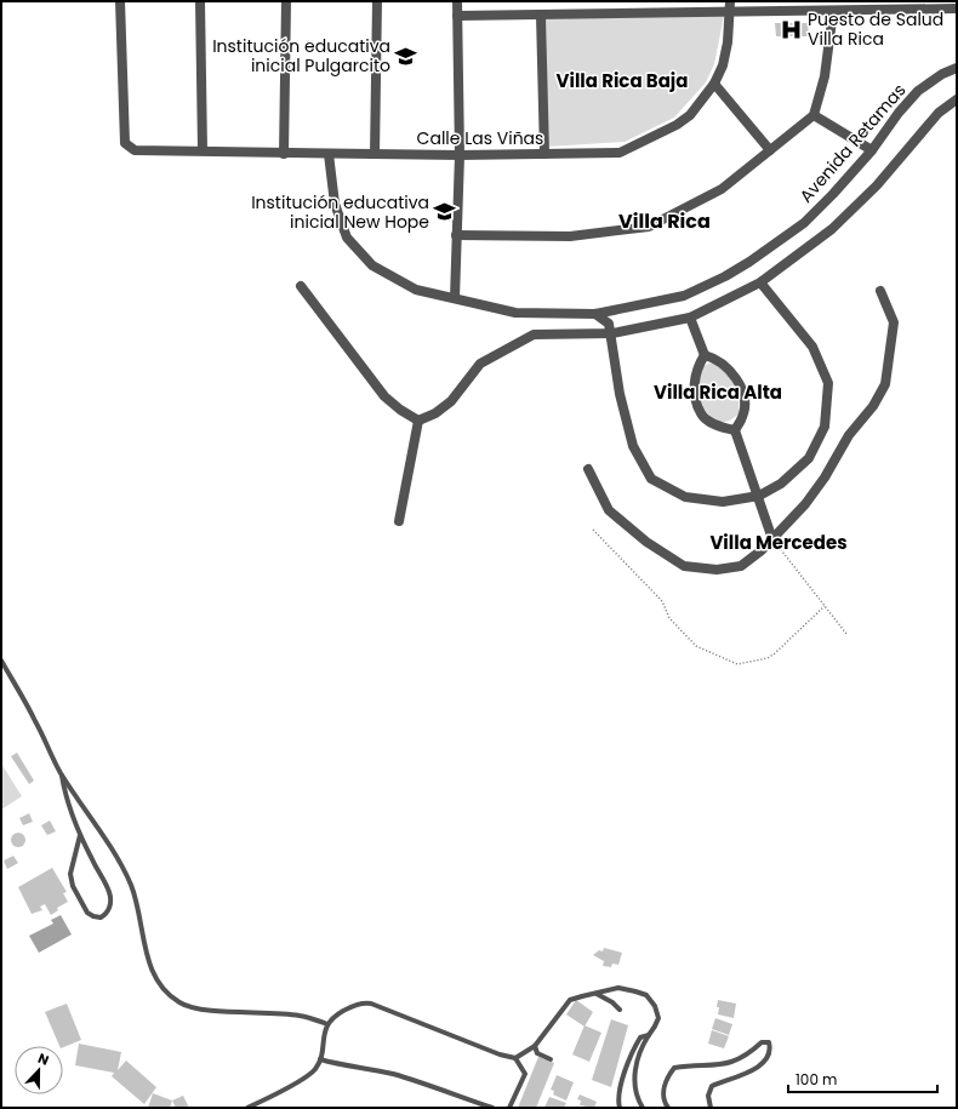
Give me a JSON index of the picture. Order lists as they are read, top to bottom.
{
  "streets": {
    "street": ["Calle Las Viñas", "Avenida Retamas"]
  },
  "crossings": [
    ["Calle Las Viñas", "Avenida Retamas"]
  ],
  "districts": [
    "Villa Rica Baja",
    "Villa Rica",
    "Villa Rica Alta",
    "Villa Mercedes"
  ],
  "places": {
    "hospital": ["Puesto de Salud Villa Rica"],
    "school or university": ["Institución educativa inicial Pulgarcito", "Institución educativa inicial New Hope"]
  },
  "scale_bar": "100 m",
  "north": "top"
}
